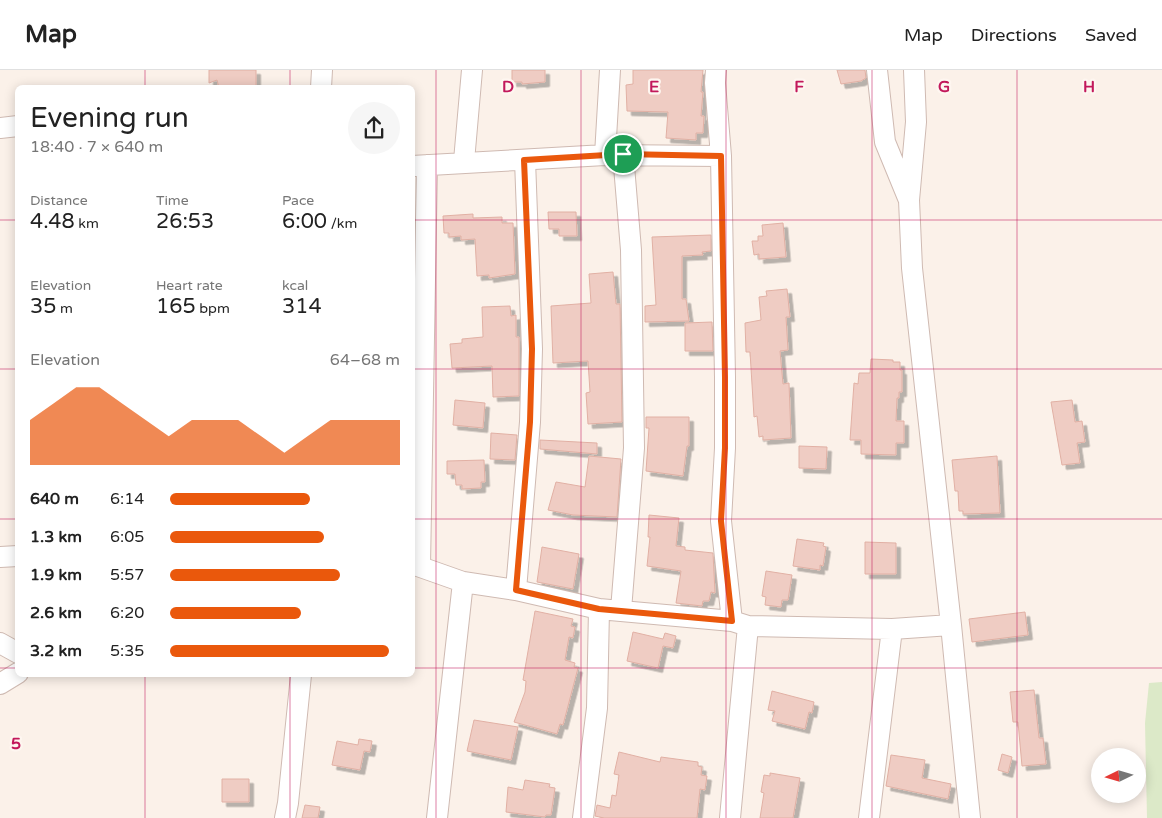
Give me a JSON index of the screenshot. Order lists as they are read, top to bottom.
{
  "north": "left",
  "page": {
    "header": "Map",
    "nav": ["Map", "Directions", "Saved"],
    "heading": ["Evening run", "18:40 · 7 × 640 m"],
    "stats": [
      ["Distance", "4.48 km"],
      ["Time", "26:53"],
      ["Pace", "6:00 /km"],
      ["Elevation", "35 m"],
      ["Heart rate", "165 bpm"],
      ["kcal", "314"]
    ],
    "chart": ["Elevation", "64–68 m"],
    "list": [
      {
        "name": "640 m",
        "note": "6:14"
      },
      {
        "name": "1.3 km",
        "note": "6:05"
      },
      {
        "name": "1.9 km",
        "note": "5:57"
      },
      {
        "name": "2.6 km",
        "note": "6:20"
      },
      {
        "name": "3.2 km",
        "note": "5:35"
      }
    ]
  },
  "grid": {
    "columns": [
      "D",
      "E",
      "F",
      "G",
      "H"
    ],
    "rows": ["5"]
  }
}
